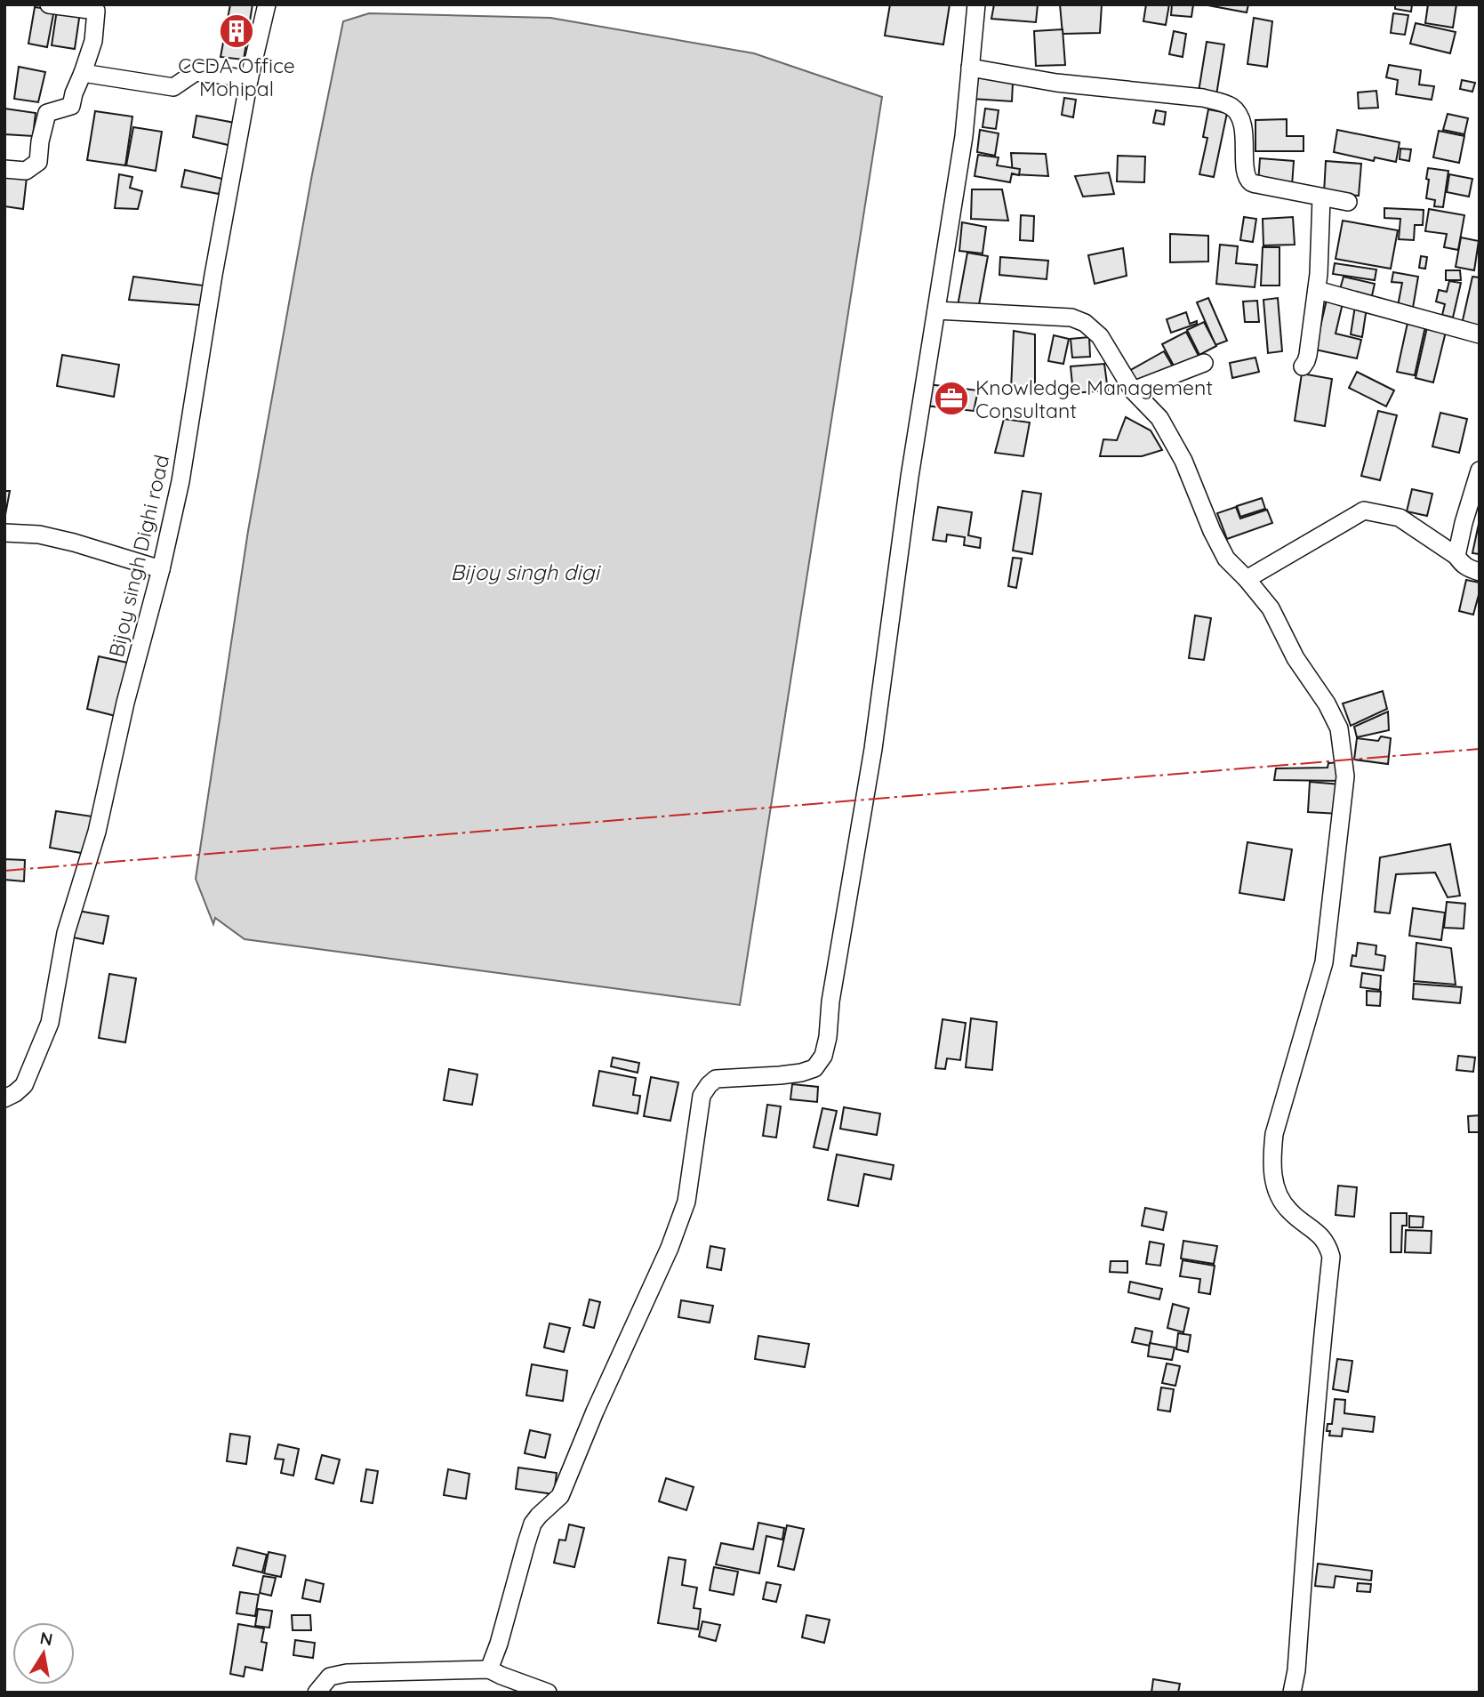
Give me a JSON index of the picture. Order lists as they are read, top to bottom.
{
  "streets": {
    "street": ["Bijoy singh Dighi road"]
  },
  "water": ["Bijoy singh digi"],
  "places": {
    "building": ["CCDA Office Mohipal"],
    "office": ["Knowledge Management Consultant"]
  },
  "north": "top"
}
